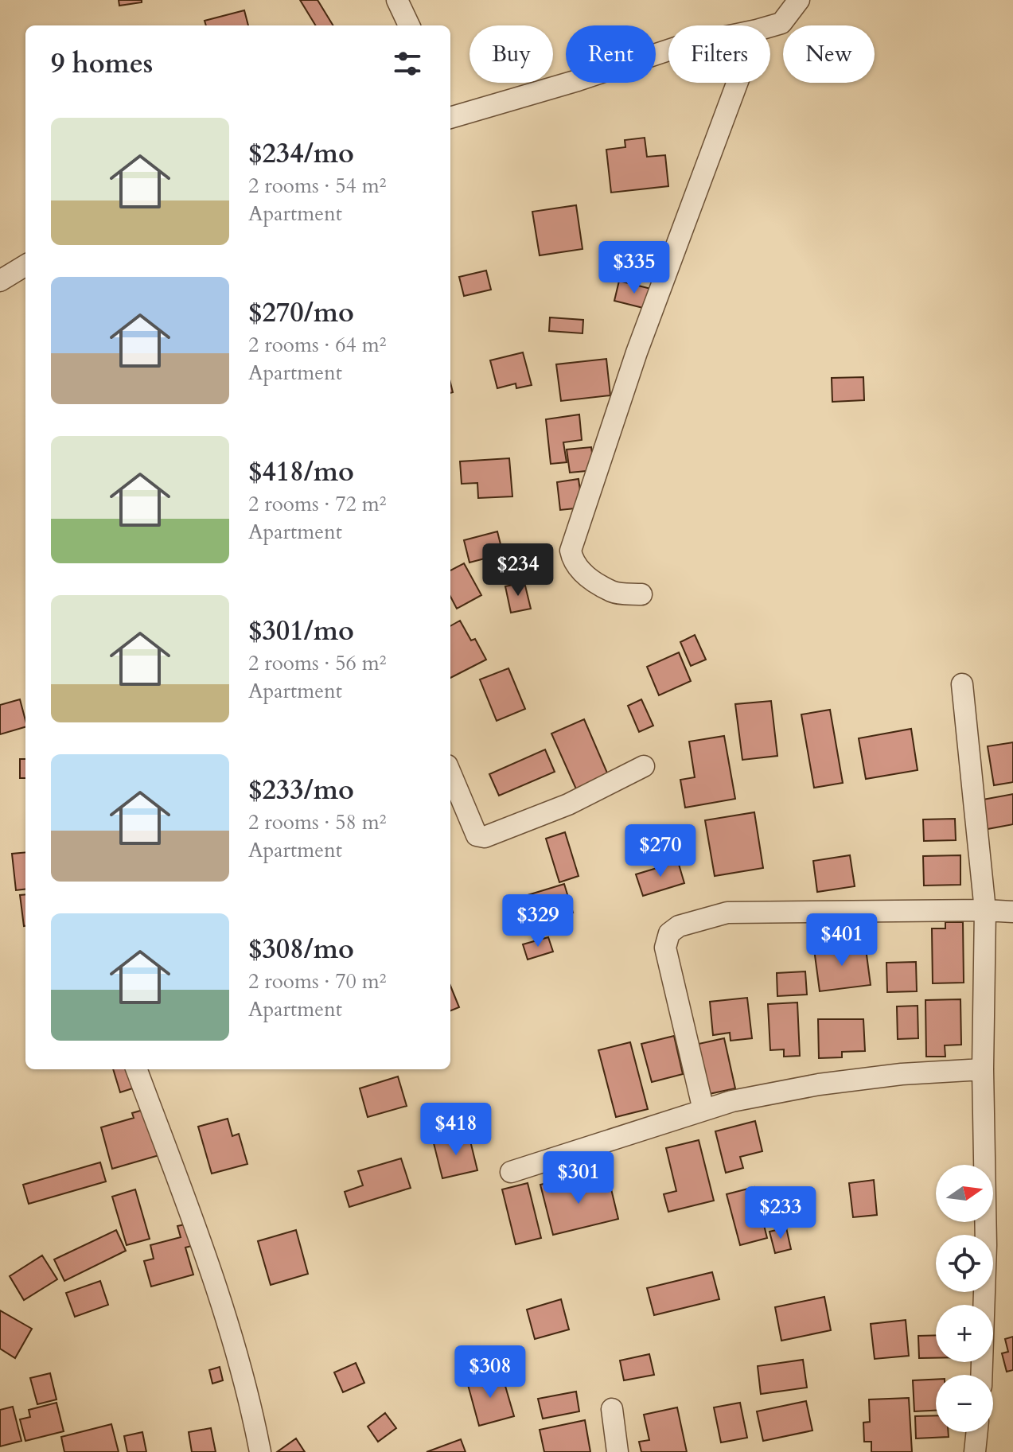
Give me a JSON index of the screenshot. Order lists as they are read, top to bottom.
{
  "north": "right",
  "page": {
    "chip": [
      "Buy",
      "Rent",
      "Filters",
      "New"
    ],
    "heading": "9 homes",
    "list": [
      {
        "name": "$234/mo",
        "note": "2 rooms · 54 m² · Apartment"
      },
      {
        "name": "$270/mo",
        "note": "2 rooms · 64 m² · Apartment"
      },
      {
        "name": "$418/mo",
        "note": "2 rooms · 72 m² · Apartment"
      },
      {
        "name": "$301/mo",
        "note": "2 rooms · 56 m² · Apartment"
      },
      {
        "name": "$233/mo",
        "note": "2 rooms · 58 m² · Apartment"
      },
      {
        "name": "$308/mo",
        "note": "2 rooms · 70 m² · Apartment"
      }
    ],
    "price": [
      "$335",
      "$234",
      "$270",
      "$329",
      "$401",
      "$418",
      "$301",
      "$233",
      "$308"
    ],
    "map_buttons": ["+", "−"]
  }
}
